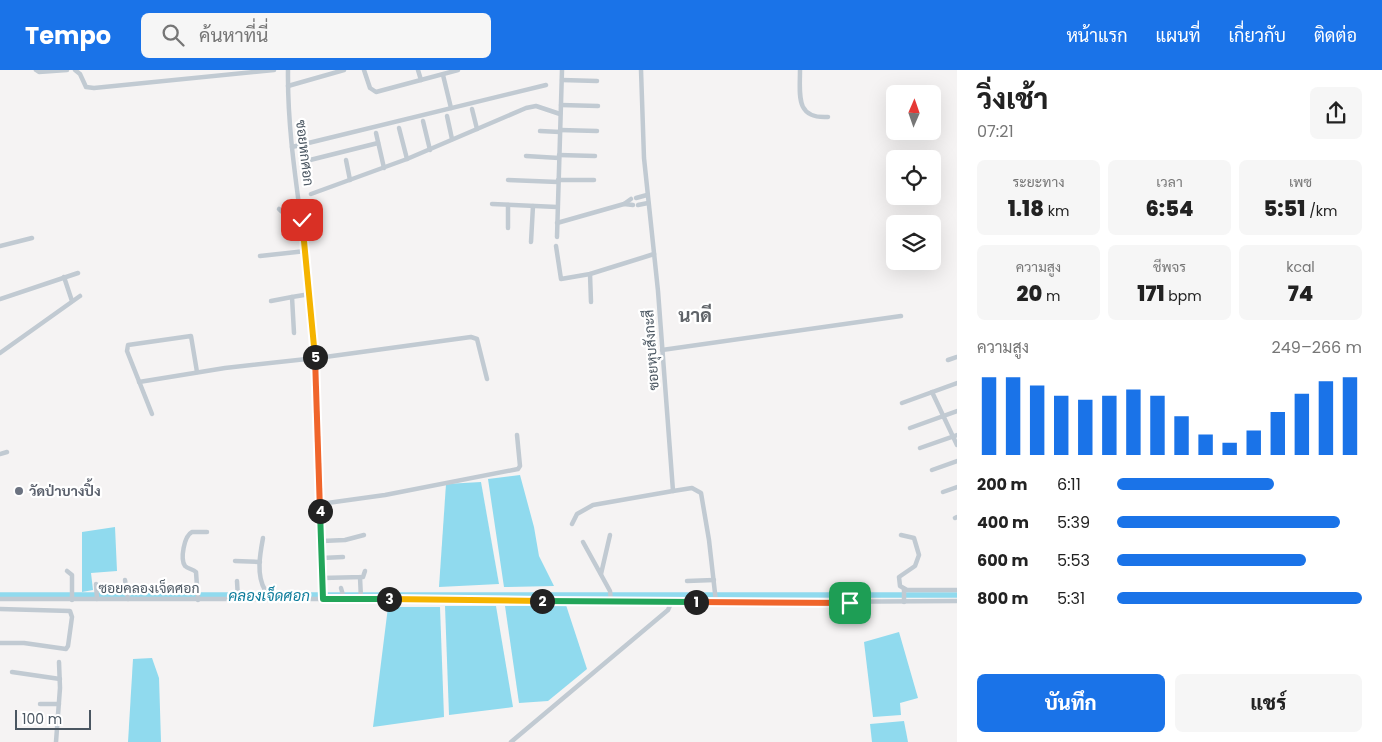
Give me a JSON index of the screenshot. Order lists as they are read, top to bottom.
{
  "streets": {
    "street": ["ซอยหกศอก", "ซอยหุบสังกะสี", "ซอยคลองเจ็ดศอก"]
  },
  "crossings": [
    ["ซอยหกศอก", "ซอยคลองเจ็ดศอก"]
  ],
  "districts": ["นาดี"],
  "water": ["คลองเจ็ดศอก"],
  "places": ["วัดป่าบางปิ้ง"],
  "scale_bar": "100 m",
  "north": "top",
  "page": {
    "header": "Tempo",
    "search": "ค้นหาที่นี่",
    "nav": [
      "หน้าแรก",
      "แผนที่",
      "เกี่ยวกับ",
      "ติดต่อ"
    ],
    "heading": ["วิ่งเช้า", "07:21"],
    "stats": [
      ["ระยะทาง", "1.18 km"],
      ["เวลา", "6:54"],
      ["เพซ", "5:51 /km"],
      ["ความสูง", "20 m"],
      ["ชีพจร", "171 bpm"],
      ["kcal", "74"]
    ],
    "chart": ["ความสูง", "249–266 m"],
    "pins": [
      "5",
      "4",
      "3",
      "2",
      "1"
    ],
    "list": [
      {
        "name": "200 m",
        "note": "6:11"
      },
      {
        "name": "400 m",
        "note": "5:39"
      },
      {
        "name": "600 m",
        "note": "5:53"
      },
      {
        "name": "800 m",
        "note": "5:31"
      }
    ],
    "buttons": ["บันทึก", "แชร์"],
    "scale": "100 m"
  }
}
